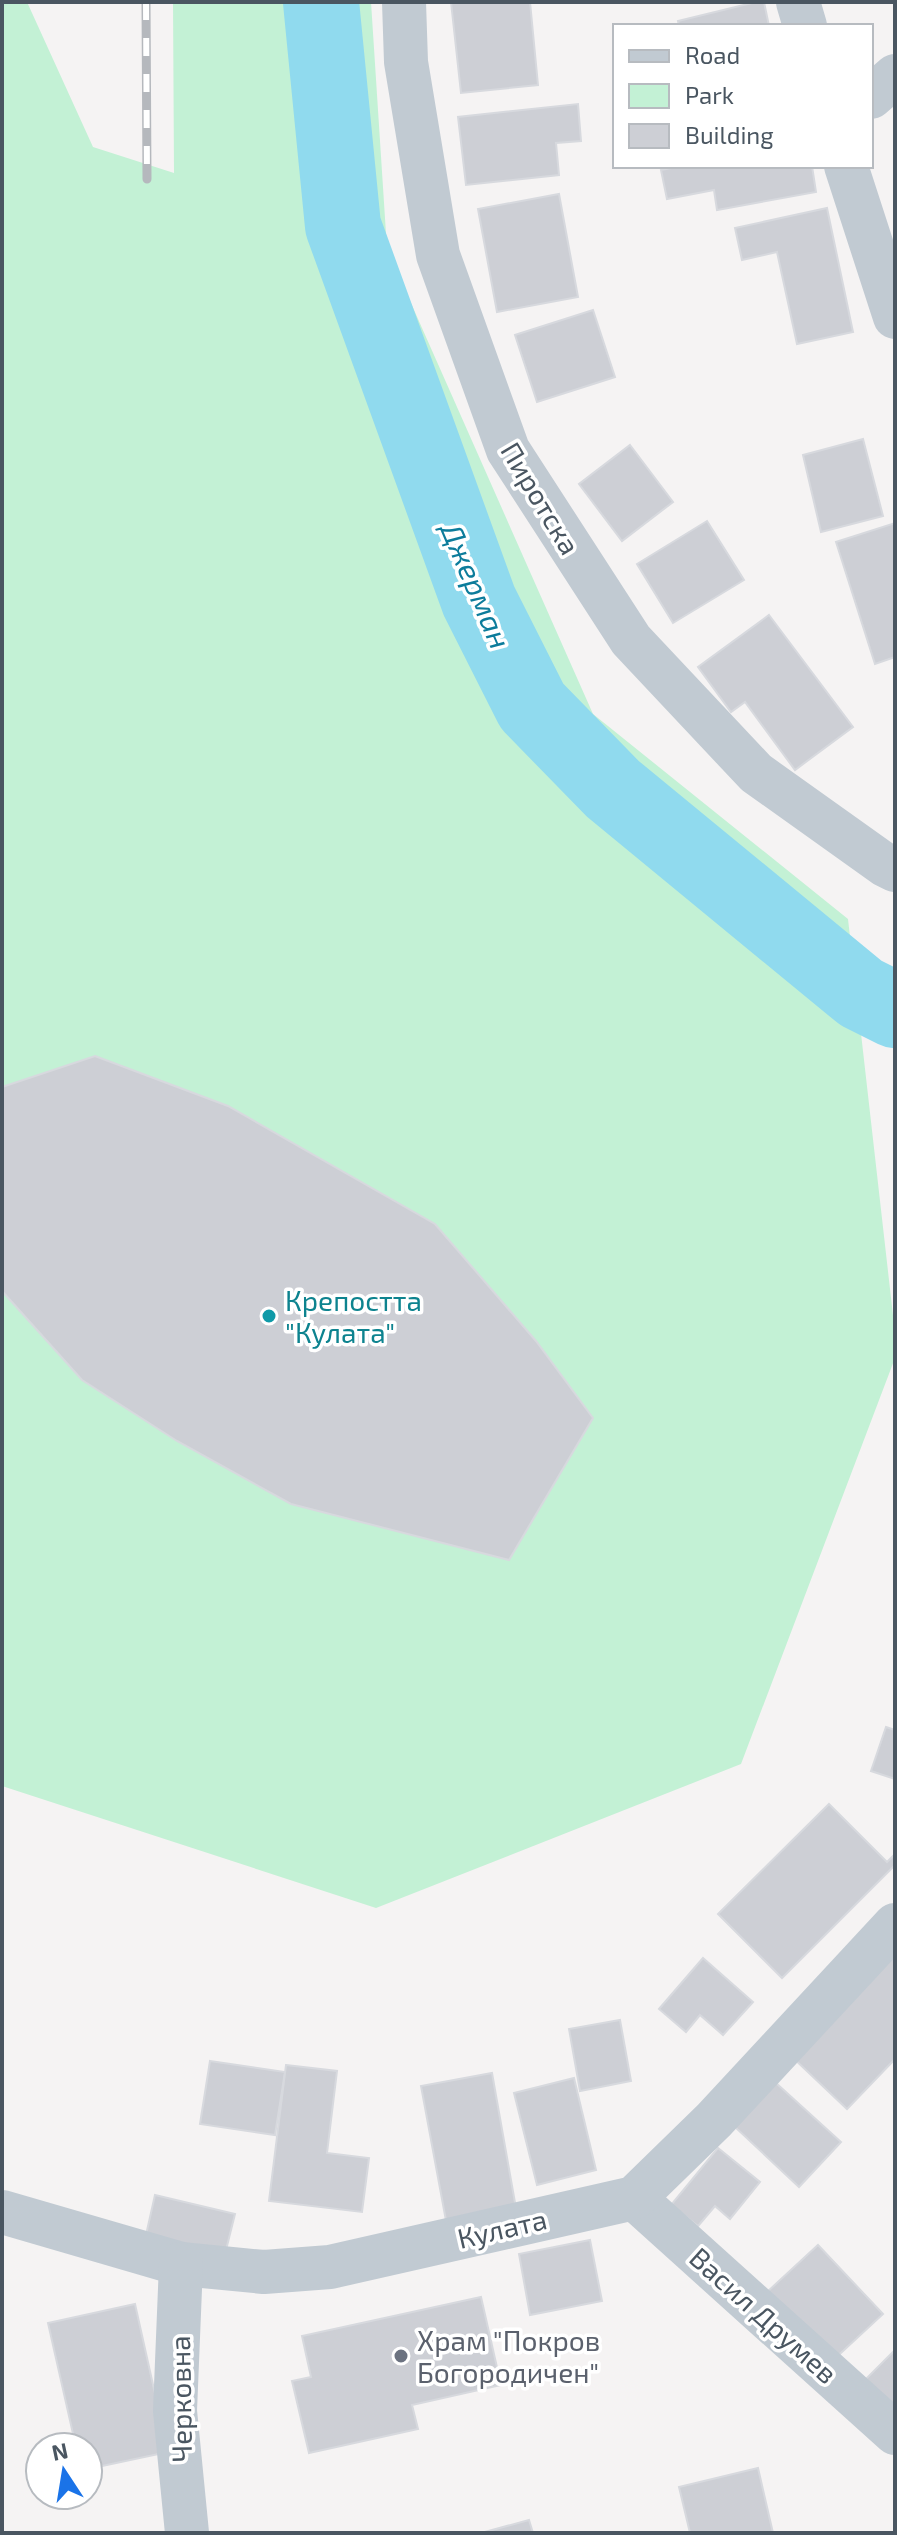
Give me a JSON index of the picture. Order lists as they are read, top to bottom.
{
  "streets": {
    "street": [
      "Пиротска",
      "Кулата",
      "Васил Друмев",
      "Черковна"
    ]
  },
  "crossings": [
    ["Кулата", "Васил Друмев"],
    ["Кулата", "Черковна"]
  ],
  "water": ["Джерман"],
  "places": ["Крепостта \"Кулата\"", "Храм \"Покров Богородичен\""],
  "legend": ["Road", "Park", "Building"],
  "north": "top"
}
